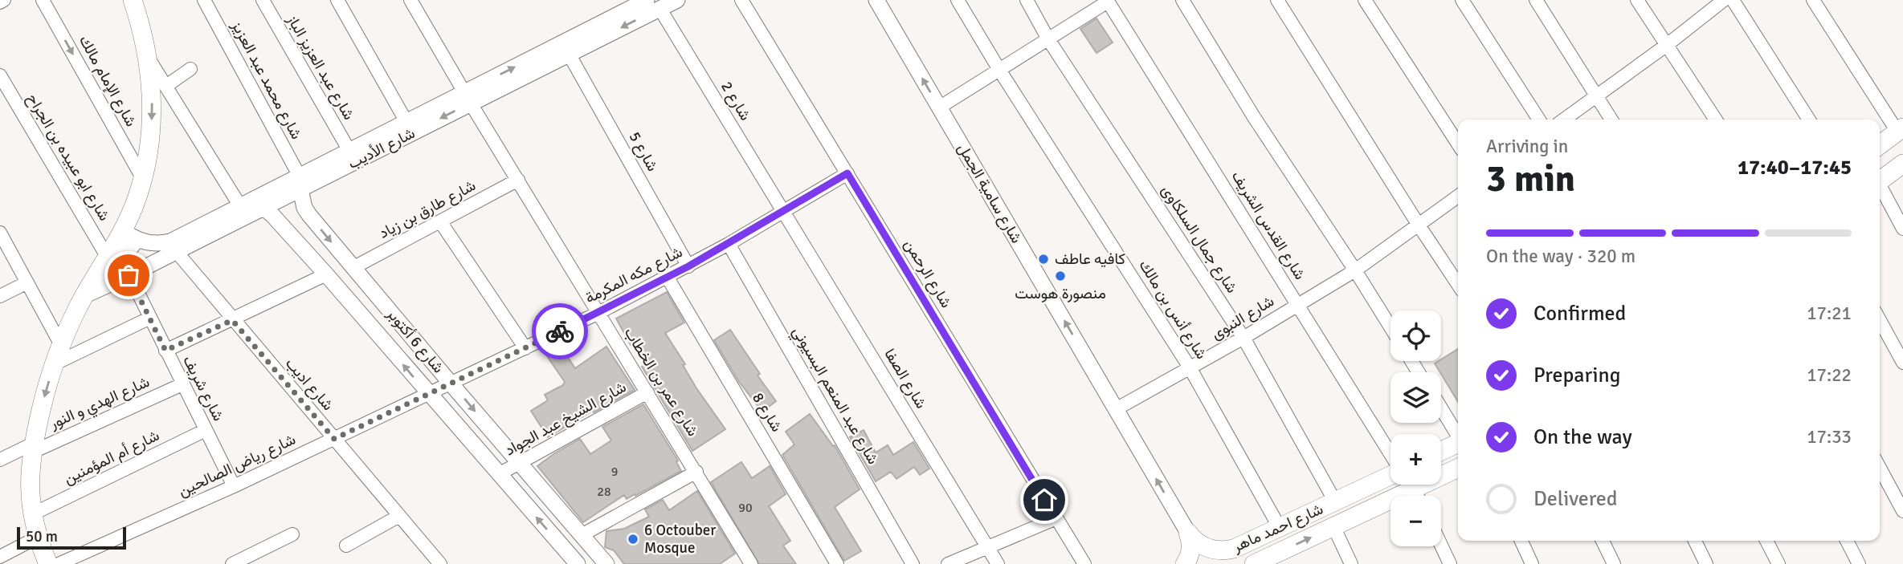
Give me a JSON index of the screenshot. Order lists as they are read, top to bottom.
{
  "streets": {
    "main road": ["شارع احمد ماهر"],
    "street": [
      "شارع عبد العزيز الباز",
      "شارع محمد عبد العزيز",
      "شارع الإمام مالك",
      "شارع 2",
      "شارع الأديب",
      "شارع 5",
      "شارع ابو عبيده بن الجراح",
      "شارع سامية الجمل",
      "شارع طارق بن زياد",
      "شارع القدس الشريف",
      "شارع جمال السلكاوى",
      "شارع الرحمن",
      "شارع مكه المكرمة",
      "شارع أنس بن مالك",
      "شارع النبوى",
      "شارع 6 أكتوبر",
      "شارع الصفا",
      "شارع عمر بن الخطاب",
      "شارع اديب",
      "شارع شريف",
      "شارع عبد المنعم البسيوني",
      "شارع الهدي و النور",
      "شارع 8",
      "شارع الشيخ عبد الجواد",
      "شارع أم المؤمنين",
      "شارع رياض الصالحين"
    ]
  },
  "crossings": [
    ["شارع عبد العزيز الباز", "شارع الأديب"],
    ["شارع محمد عبد العزيز", "شارع الأديب"],
    ["شارع محمد عبد العزيز", "شارع 6 أكتوبر"],
    ["شارع 2", "شارع الأديب"],
    ["شارع 2", "شارع مكه المكرمة"],
    ["شارع 2", "شارع الصفا"],
    ["شارع الأديب", "شارع 5"],
    ["شارع الأديب", "شارع 6 أكتوبر"],
    ["شارع الأديب", "شارع عمر بن الخطاب"],
    ["شارع الأديب", "شارع اديب"],
    ["شارع الأديب", "شارع شريف"],
    ["شارع 5", "شارع مكه المكرمة"],
    ["شارع سامية الجمل", "شارع النبوى"],
    ["شارع سامية الجمل", "شارع احمد ماهر"],
    ["شارع طارق بن زياد", "شارع 6 أكتوبر"],
    ["شارع طارق بن زياد", "شارع عمر بن الخطاب"],
    ["شارع القدس الشريف", "شارع النبوى"],
    ["شارع جمال السلكاوى", "شارع النبوى"],
    ["شارع جمال السلكاوى", "شارع احمد ماهر"],
    ["شارع الرحمن", "شارع مكه المكرمة"],
    ["شارع مكه المكرمة", "شارع 6 أكتوبر"],
    ["شارع مكه المكرمة", "شارع الصفا"],
    ["شارع مكه المكرمة", "شارع عمر بن الخطاب"],
    ["شارع مكه المكرمة", "شارع عبد المنعم البسيوني"],
    ["شارع مكه المكرمة", "شارع 8"],
    ["شارع مكه المكرمة", "شارع رياض الصالحين"],
    ["شارع أنس بن مالك", "شارع النبوى"],
    ["شارع أنس بن مالك", "شارع احمد ماهر"],
    ["شارع 6 أكتوبر", "شارع الشيخ عبد الجواد"],
    ["شارع 6 أكتوبر", "شارع رياض الصالحين"],
    ["شارع عمر بن الخطاب", "شارع الشيخ عبد الجواد"],
    ["شارع اديب", "شارع رياض الصالحين"],
    ["شارع شريف", "شارع الهدي و النور"],
    ["شارع شريف", "شارع أم المؤمنين"],
    ["شارع شريف", "شارع رياض الصالحين"]
  ],
  "one_way": ["شارع سامية الجمل"],
  "places": ["كافيه عاطف", "منصورة هوست", "6 Octouber Mosque"],
  "house_numbers": ["9", "28", "90"],
  "scale_bar": "50 m",
  "page": {
    "heading": ["3 min", "Arriving in", "17:40–17:45"],
    "bar": "On the way · 320 m",
    "list": [
      ["Confirmed", "17:21"],
      ["Preparing", "17:22"],
      ["On the way", "17:33"],
      "Delivered"
    ],
    "map_buttons": ["+", "−"],
    "scale": "50 m"
  }
}
